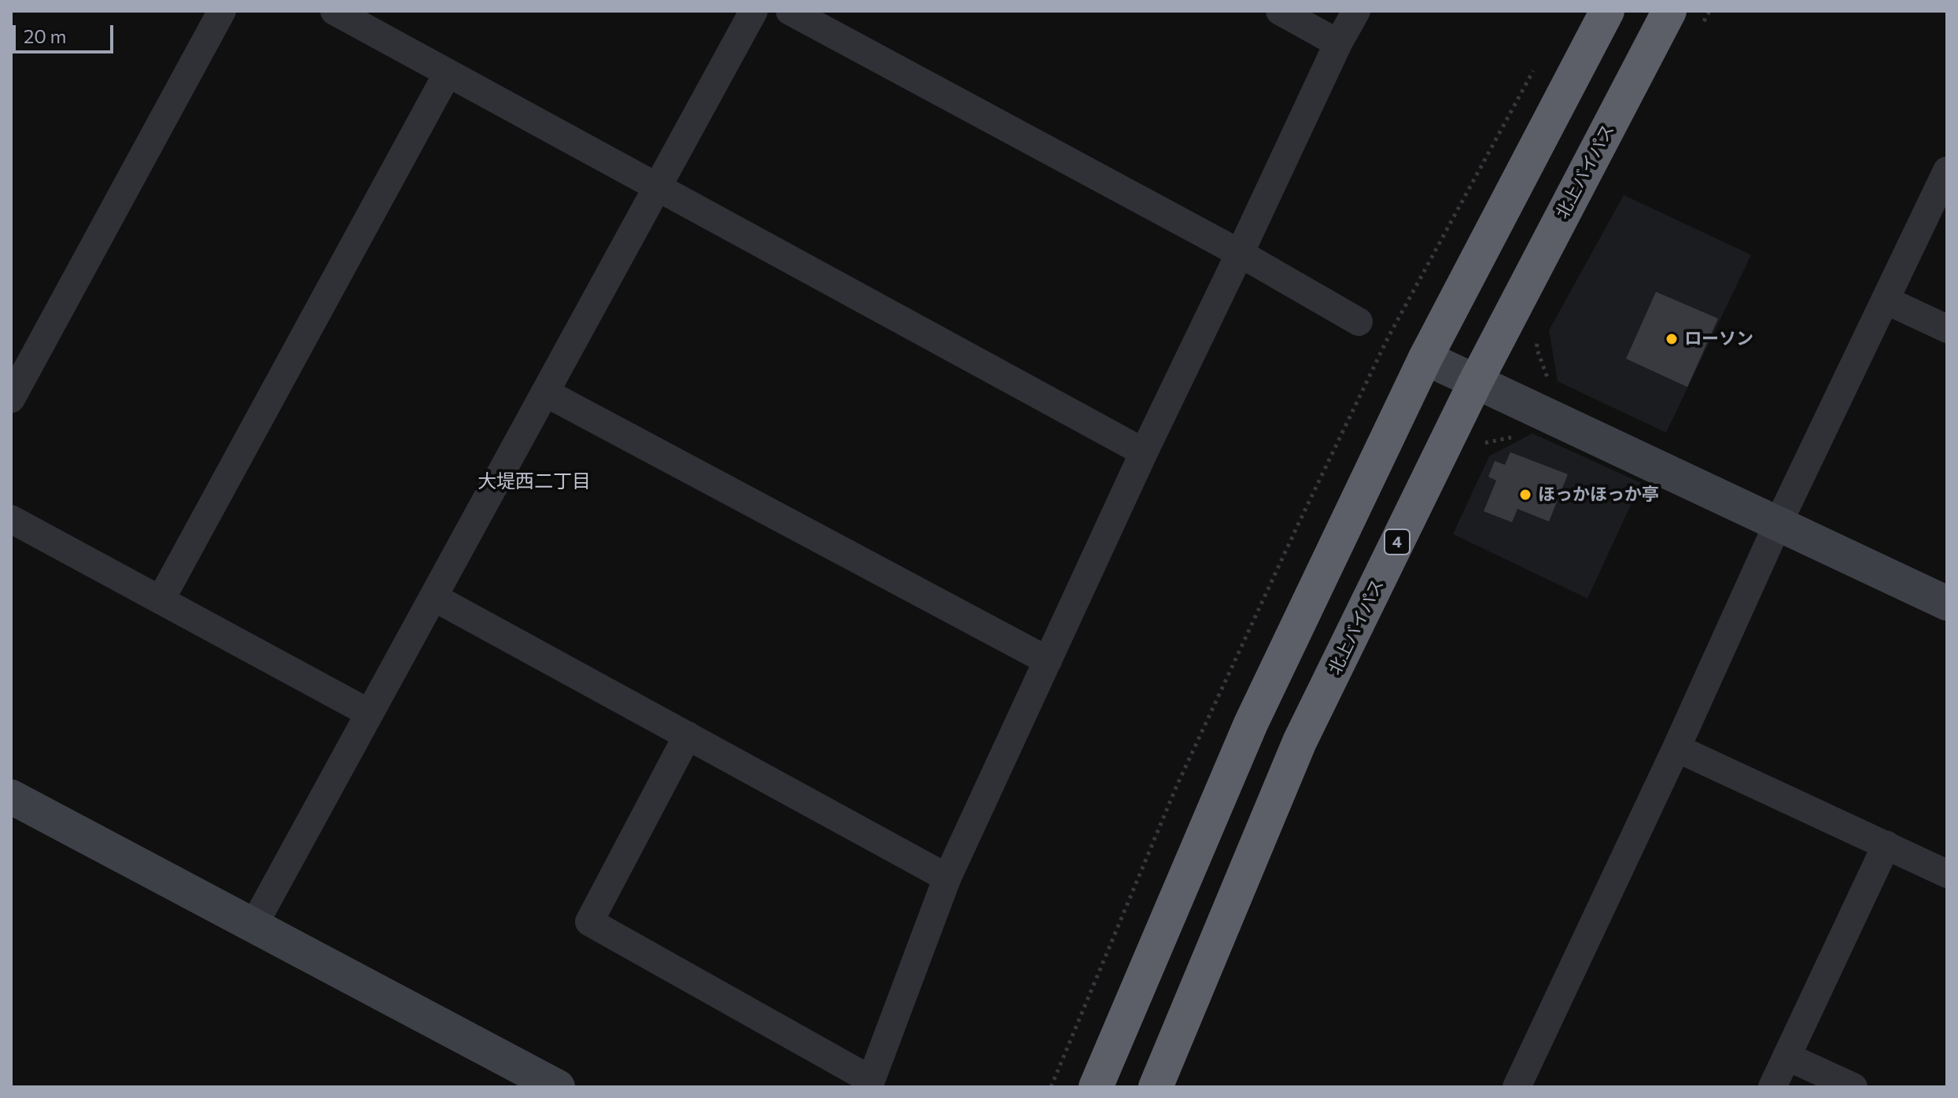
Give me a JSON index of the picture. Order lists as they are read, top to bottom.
{
  "streets": {
    "highway": ["北上バイパス", "4"]
  },
  "districts": ["大堤西二丁目"],
  "places": ["ローソン", "ほっかほっか亭"],
  "scale_bar": "20 m"
}
